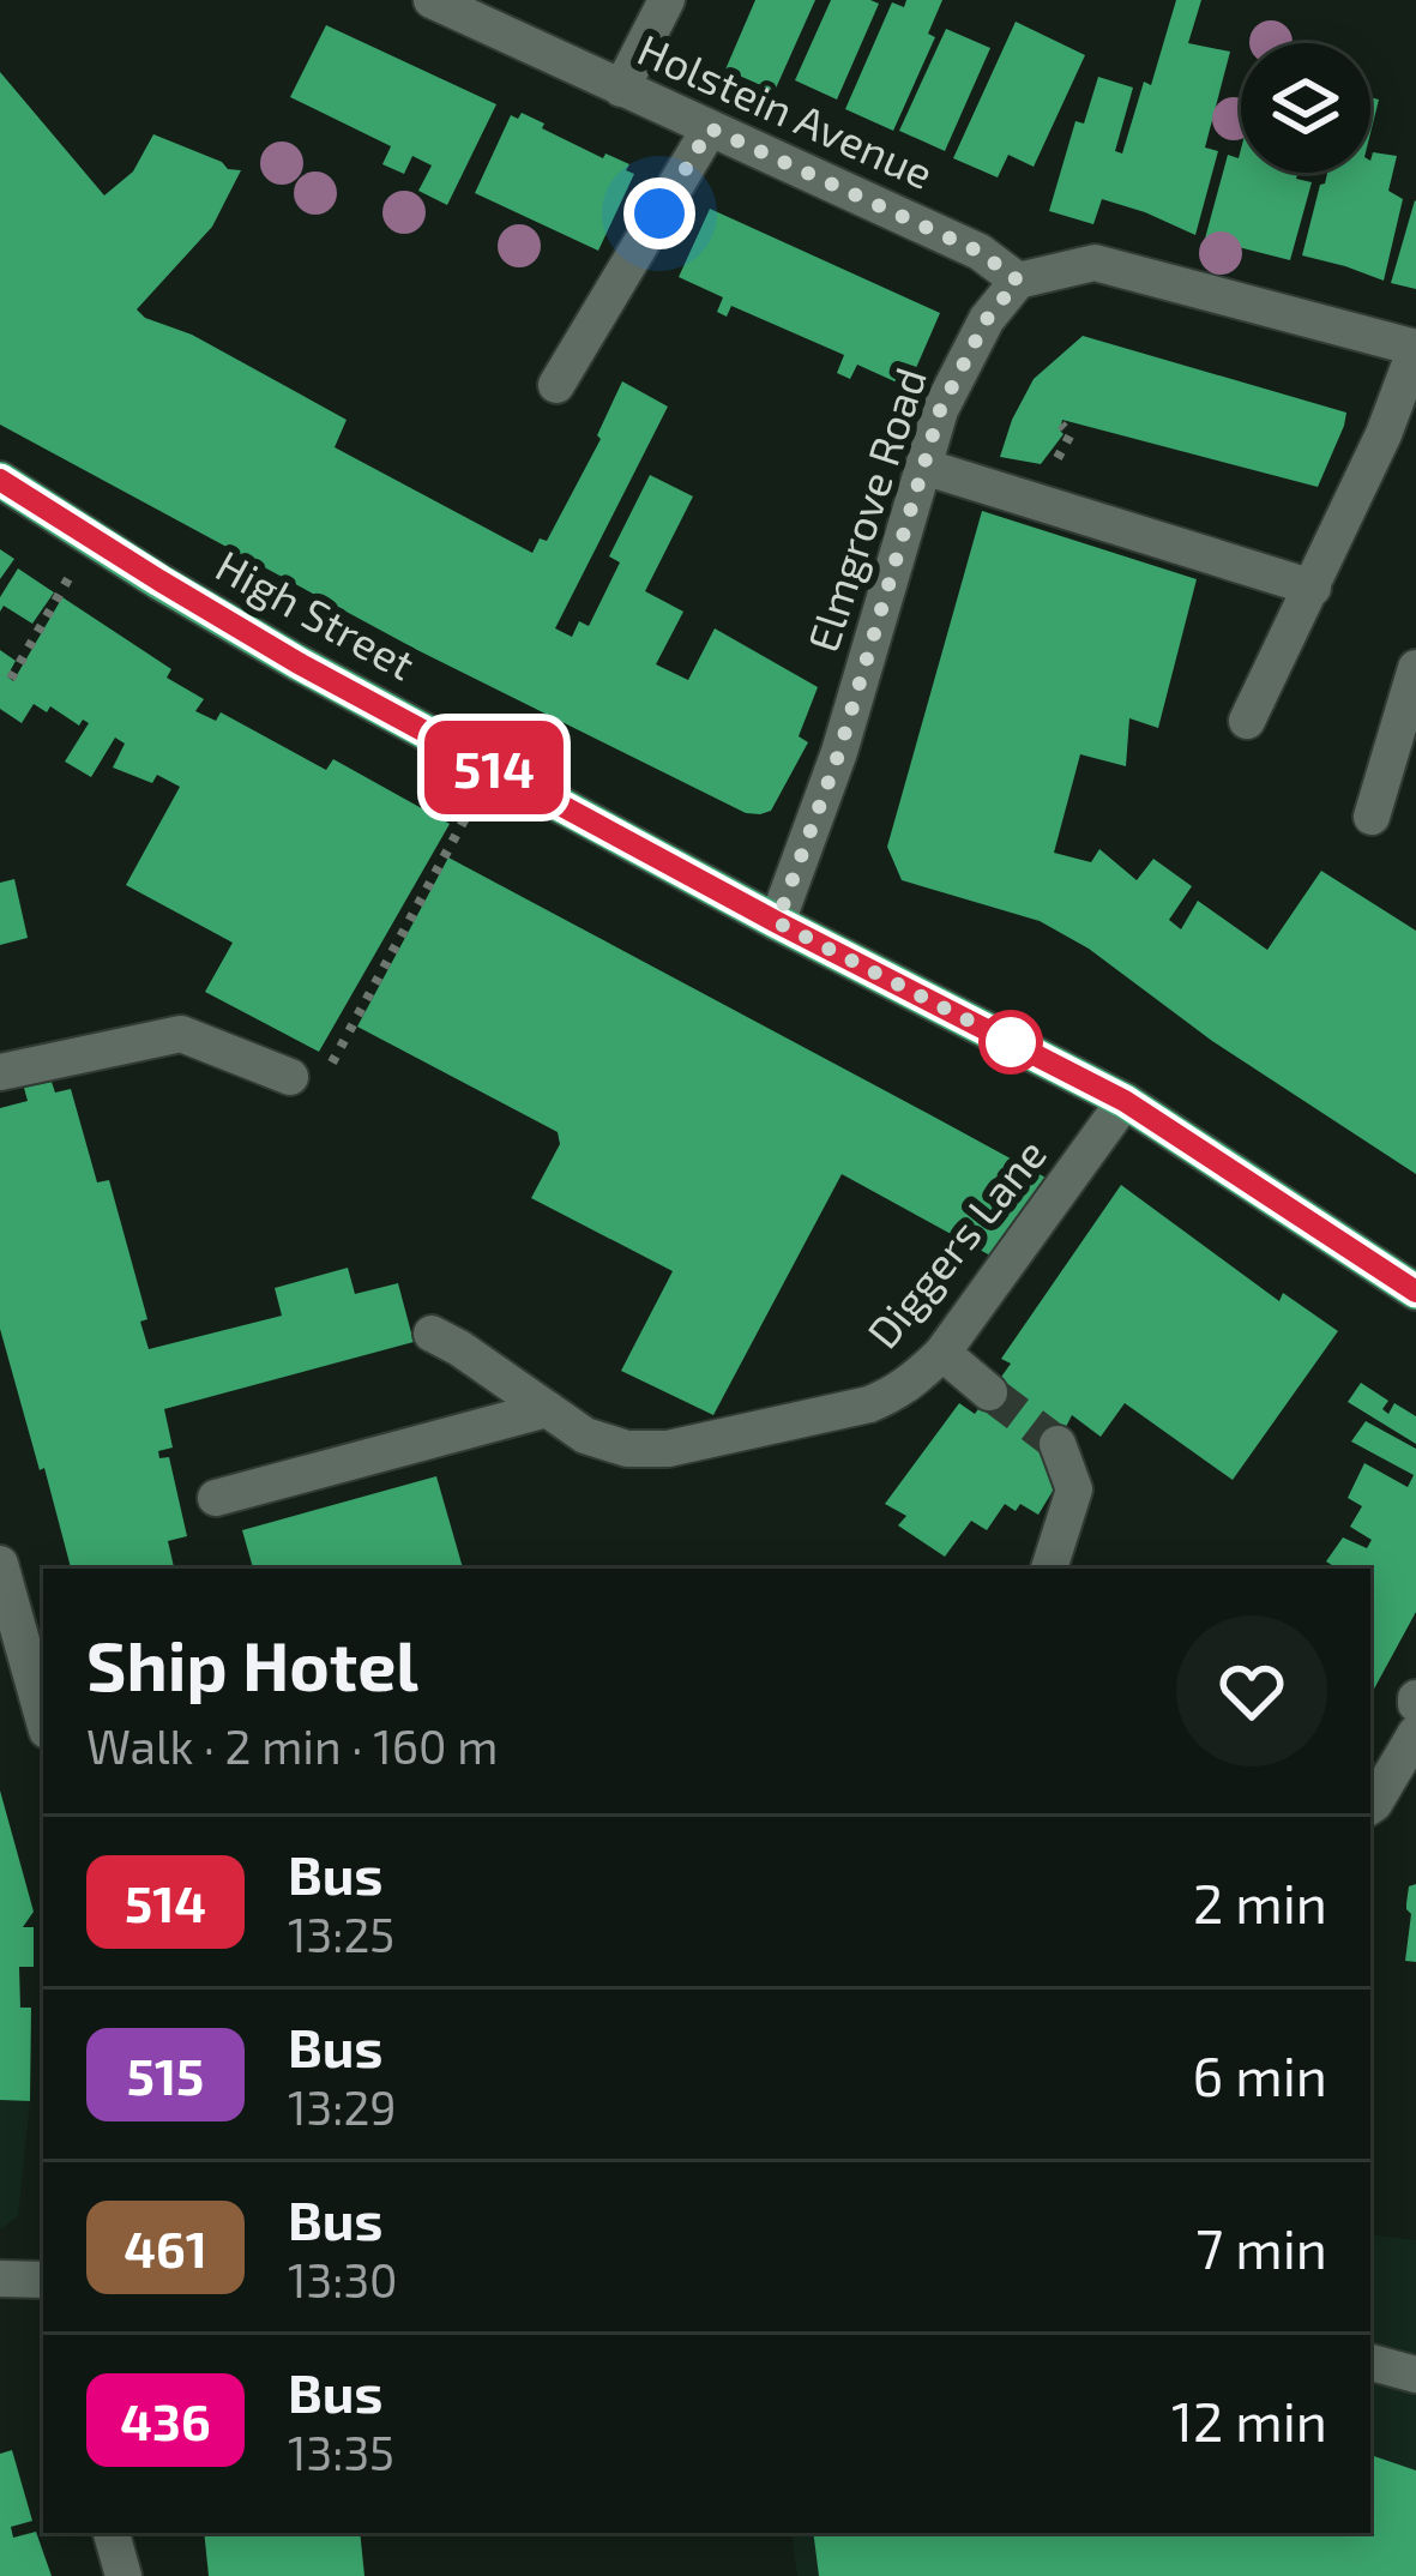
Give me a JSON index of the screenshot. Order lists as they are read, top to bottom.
{
  "streets": {
    "main road": ["High Street"],
    "street": ["Holstein Avenue", "Elmgrove Road", "Diggers Lane"]
  },
  "crossings": [
    ["Holstein Avenue", "Elmgrove Road"],
    ["Elmgrove Road", "High Street"],
    ["High Street", "Diggers Lane"]
  ],
  "lines": ["bus line 514"],
  "page": {
    "on_map": "514",
    "heading": ["Ship Hotel", "Walk · 2 min · 160 m"],
    "list": [
      {
        "mark": "514",
        "name": "Bus",
        "note": "13:25",
        "value": "2 min"
      },
      {
        "mark": "515",
        "name": "Bus",
        "note": "13:29",
        "value": "6 min"
      },
      {
        "mark": "461",
        "name": "Bus",
        "note": "13:30",
        "value": "7 min"
      },
      {
        "mark": "436",
        "name": "Bus",
        "note": "13:35",
        "value": "12 min"
      }
    ]
  }
}
